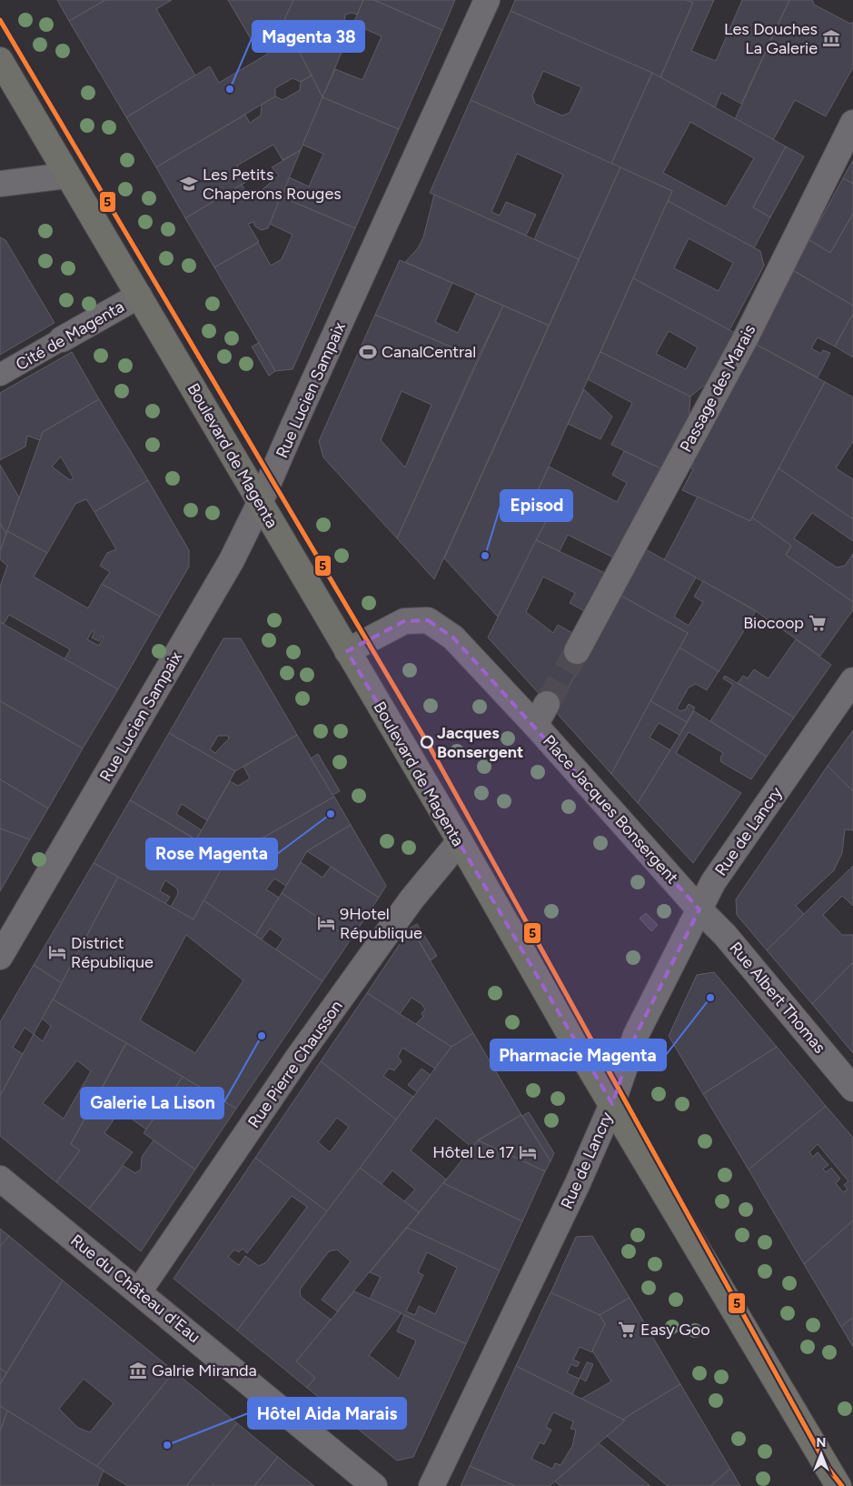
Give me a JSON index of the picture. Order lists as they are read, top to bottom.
{
  "streets": {
    "main road": ["Boulevard de Magenta"],
    "street": [
      "Cité de Magenta",
      "Passage des Marais",
      "Rue Lucien Sampaix",
      "Place Jacques Bonsergent",
      "Rue de Lancry",
      "Rue Albert Thomas",
      "Rue Pierre Chausson",
      "Rue du Château d'Eau"
    ]
  },
  "crossings": [
    ["Cité de Magenta", "Boulevard de Magenta"],
    ["Rue Lucien Sampaix", "Boulevard de Magenta"],
    ["Boulevard de Magenta", "Place Jacques Bonsergent"],
    ["Boulevard de Magenta", "Rue de Lancry"],
    ["Boulevard de Magenta", "Rue Pierre Chausson"],
    ["Place Jacques Bonsergent", "Rue de Lancry"],
    ["Place Jacques Bonsergent", "Rue Albert Thomas"],
    ["Rue de Lancry", "Rue Albert Thomas"],
    ["Rue Pierre Chausson", "Rue du Château d'Eau"]
  ],
  "places": {
    "museum": ["Les Douches La Galerie", "Galrie Miranda"],
    "other": [
      "Magenta 38",
      "Episod",
      "Jacques Bonsergent",
      "Rose Magenta",
      "Pharmacie Magenta",
      "Galerie La Lison",
      "Hôtel Aida Marais"
    ],
    "school or university": ["Les Petits Chaperons Rouges"],
    "sports": ["CanalCentral"],
    "supermarket": ["Biocoop", "Easy Goo"],
    "hotel": ["9Hotel République", "District République", "Hôtel Le 17"]
  },
  "lines": ["transit line 5"],
  "north": "top"
}
